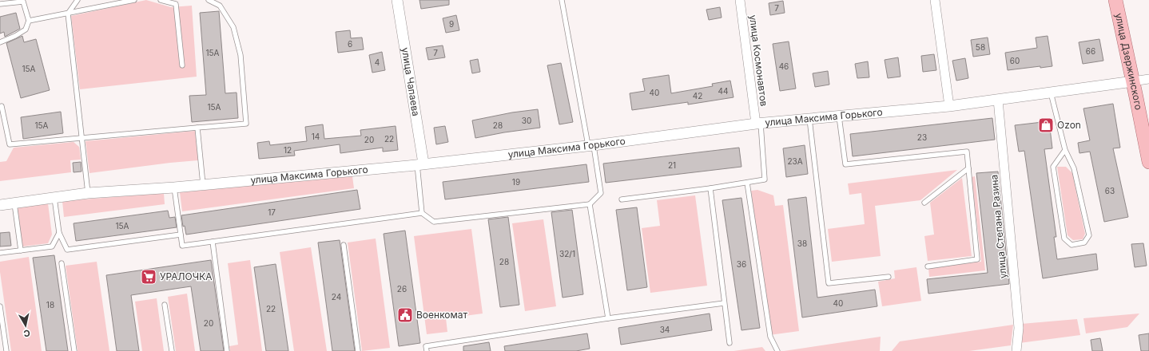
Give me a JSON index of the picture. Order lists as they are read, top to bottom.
{
  "streets": {
    "main road": ["улица Дзержинского"],
    "street": [
      "улица Космонавтов",
      "улица Чапаева",
      "улица Максима Горького",
      "улица Степана Разина"
    ]
  },
  "crossings": [
    ["улица Космонавтов", "улица Максима Горького"],
    ["улица Дзержинского", "улица Максима Горького"],
    ["улица Чапаева", "улица Максима Горького"],
    ["улица Максима Горького", "улица Степана Разина"]
  ],
  "places": {
    "shop": ["Ozon"],
    "supermarket": ["УРАЛОЧКА"],
    "public building": ["Военкомат"]
  },
  "house_numbers": [
    "7",
    "9",
    "6",
    "58",
    "66",
    "15А",
    "7",
    "60",
    "4",
    "46",
    "15А",
    "44",
    "40",
    "42",
    "15А",
    "30",
    "15А",
    "28",
    "14",
    "23",
    "22",
    "20",
    "12",
    "23А",
    "21",
    "19",
    "63",
    "17",
    "15А",
    "38",
    "32/1",
    "28",
    "36",
    "26",
    "24",
    "40",
    "18",
    "22",
    "20",
    "34"
  ],
  "north": "bottom"
}
